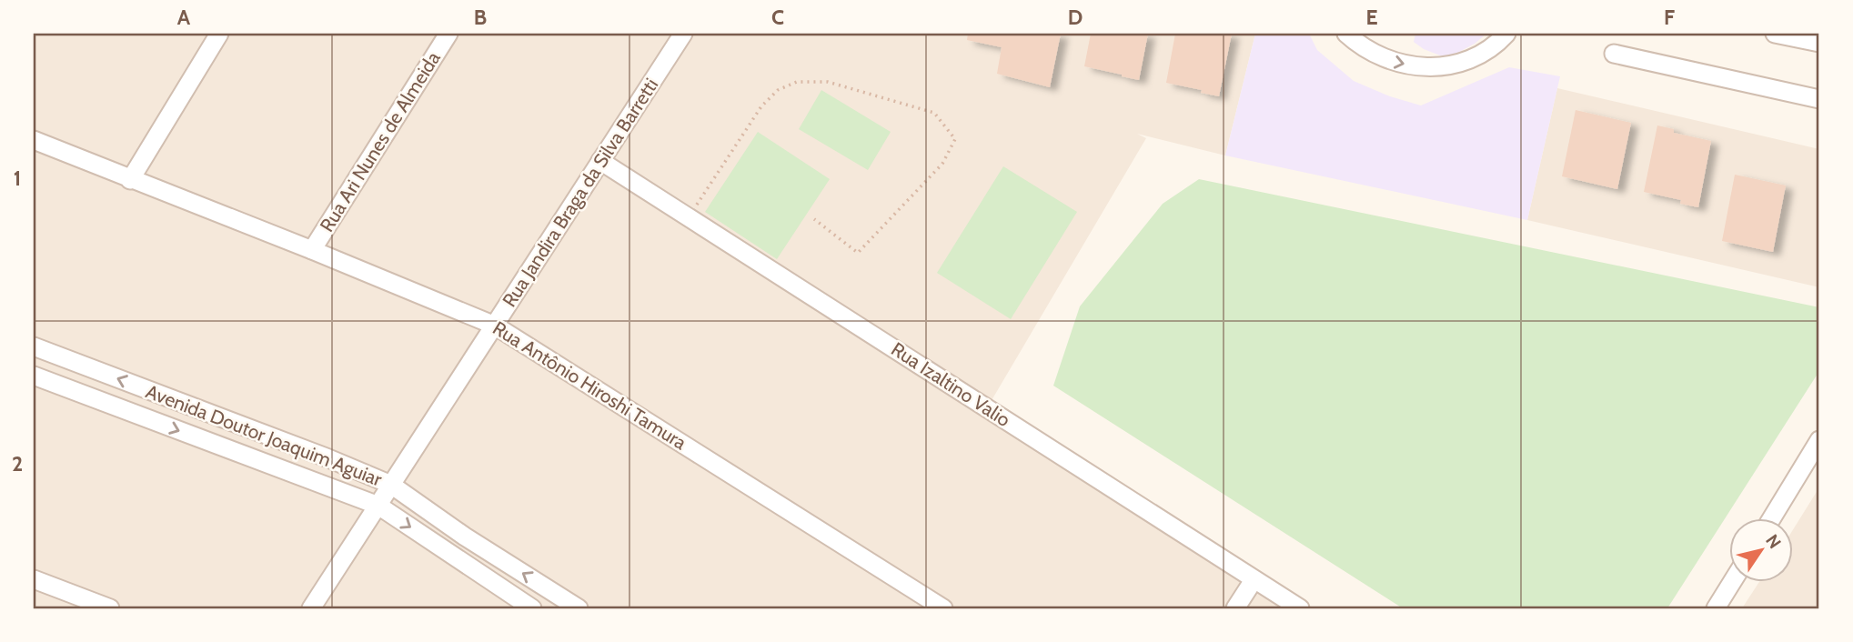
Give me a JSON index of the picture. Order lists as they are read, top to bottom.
{
  "streets": {
    "street": [
      "Rua Ari Nunes de Almeida",
      "Rua Jandira Braga da Silva Barretti",
      "Rua Izaltino Valio",
      "Rua Antônio Hiroshi Tamura",
      "Avenida Doutor Joaquim Aguiar"
    ]
  },
  "crossings": [
    ["Rua Ari Nunes de Almeida", "Rua Antônio Hiroshi Tamura"],
    ["Rua Jandira Braga da Silva Barretti", "Rua Izaltino Valio"],
    ["Rua Jandira Braga da Silva Barretti", "Rua Antônio Hiroshi Tamura"],
    ["Rua Jandira Braga da Silva Barretti", "Avenida Doutor Joaquim Aguiar"]
  ],
  "north": "top right",
  "grid": {
    "columns": [
      "A",
      "B",
      "C",
      "D",
      "E",
      "F"
    ],
    "rows": ["1", "2"]
  }
}
